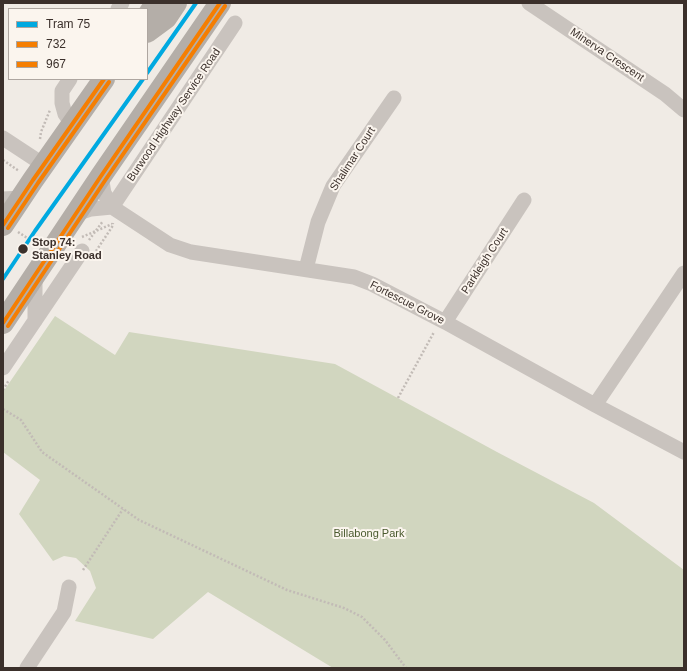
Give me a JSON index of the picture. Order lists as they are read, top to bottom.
{
  "streets": {
    "street": [
      "Minerva Crescent",
      "Burwood Highway Service Road",
      "Shalimar Court",
      "Parkleigh Court",
      "Fortescue Grove"
    ]
  },
  "crossings": [
    ["Burwood Highway Service Road", "Fortescue Grove"],
    ["Shalimar Court", "Fortescue Grove"],
    ["Parkleigh Court", "Fortescue Grove"]
  ],
  "parks": ["Billabong Park"],
  "places": ["Stop 74: Stanley Road"],
  "lines": ["tram line 75", "transit line 732", "transit line 967"],
  "legend": ["Tram 75", "732", "967"]
}
